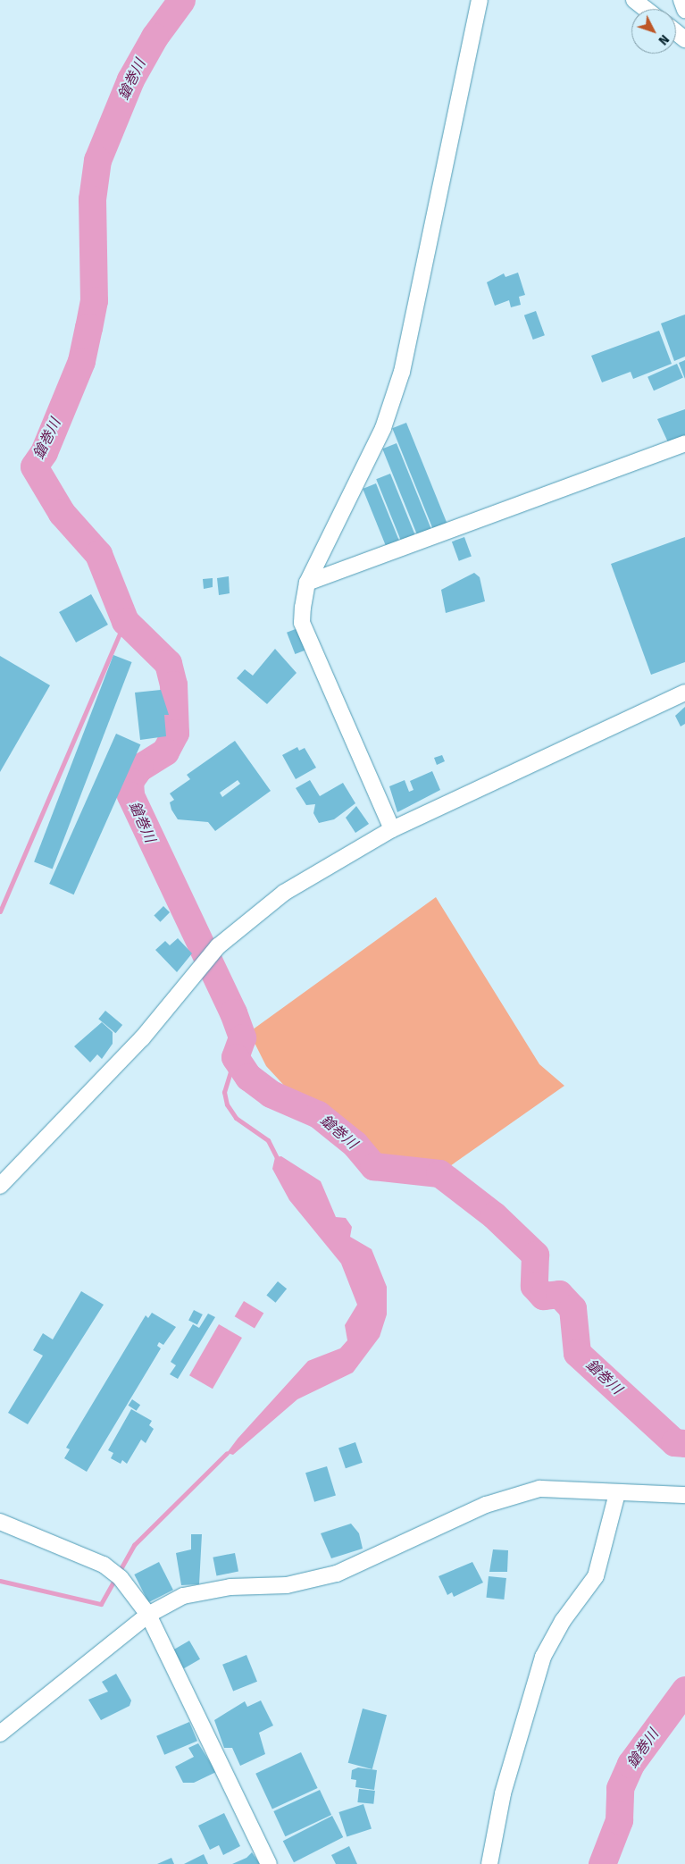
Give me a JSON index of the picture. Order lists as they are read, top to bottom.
{
  "water": ["鎗巻川"],
  "north": "bottom right"
}
